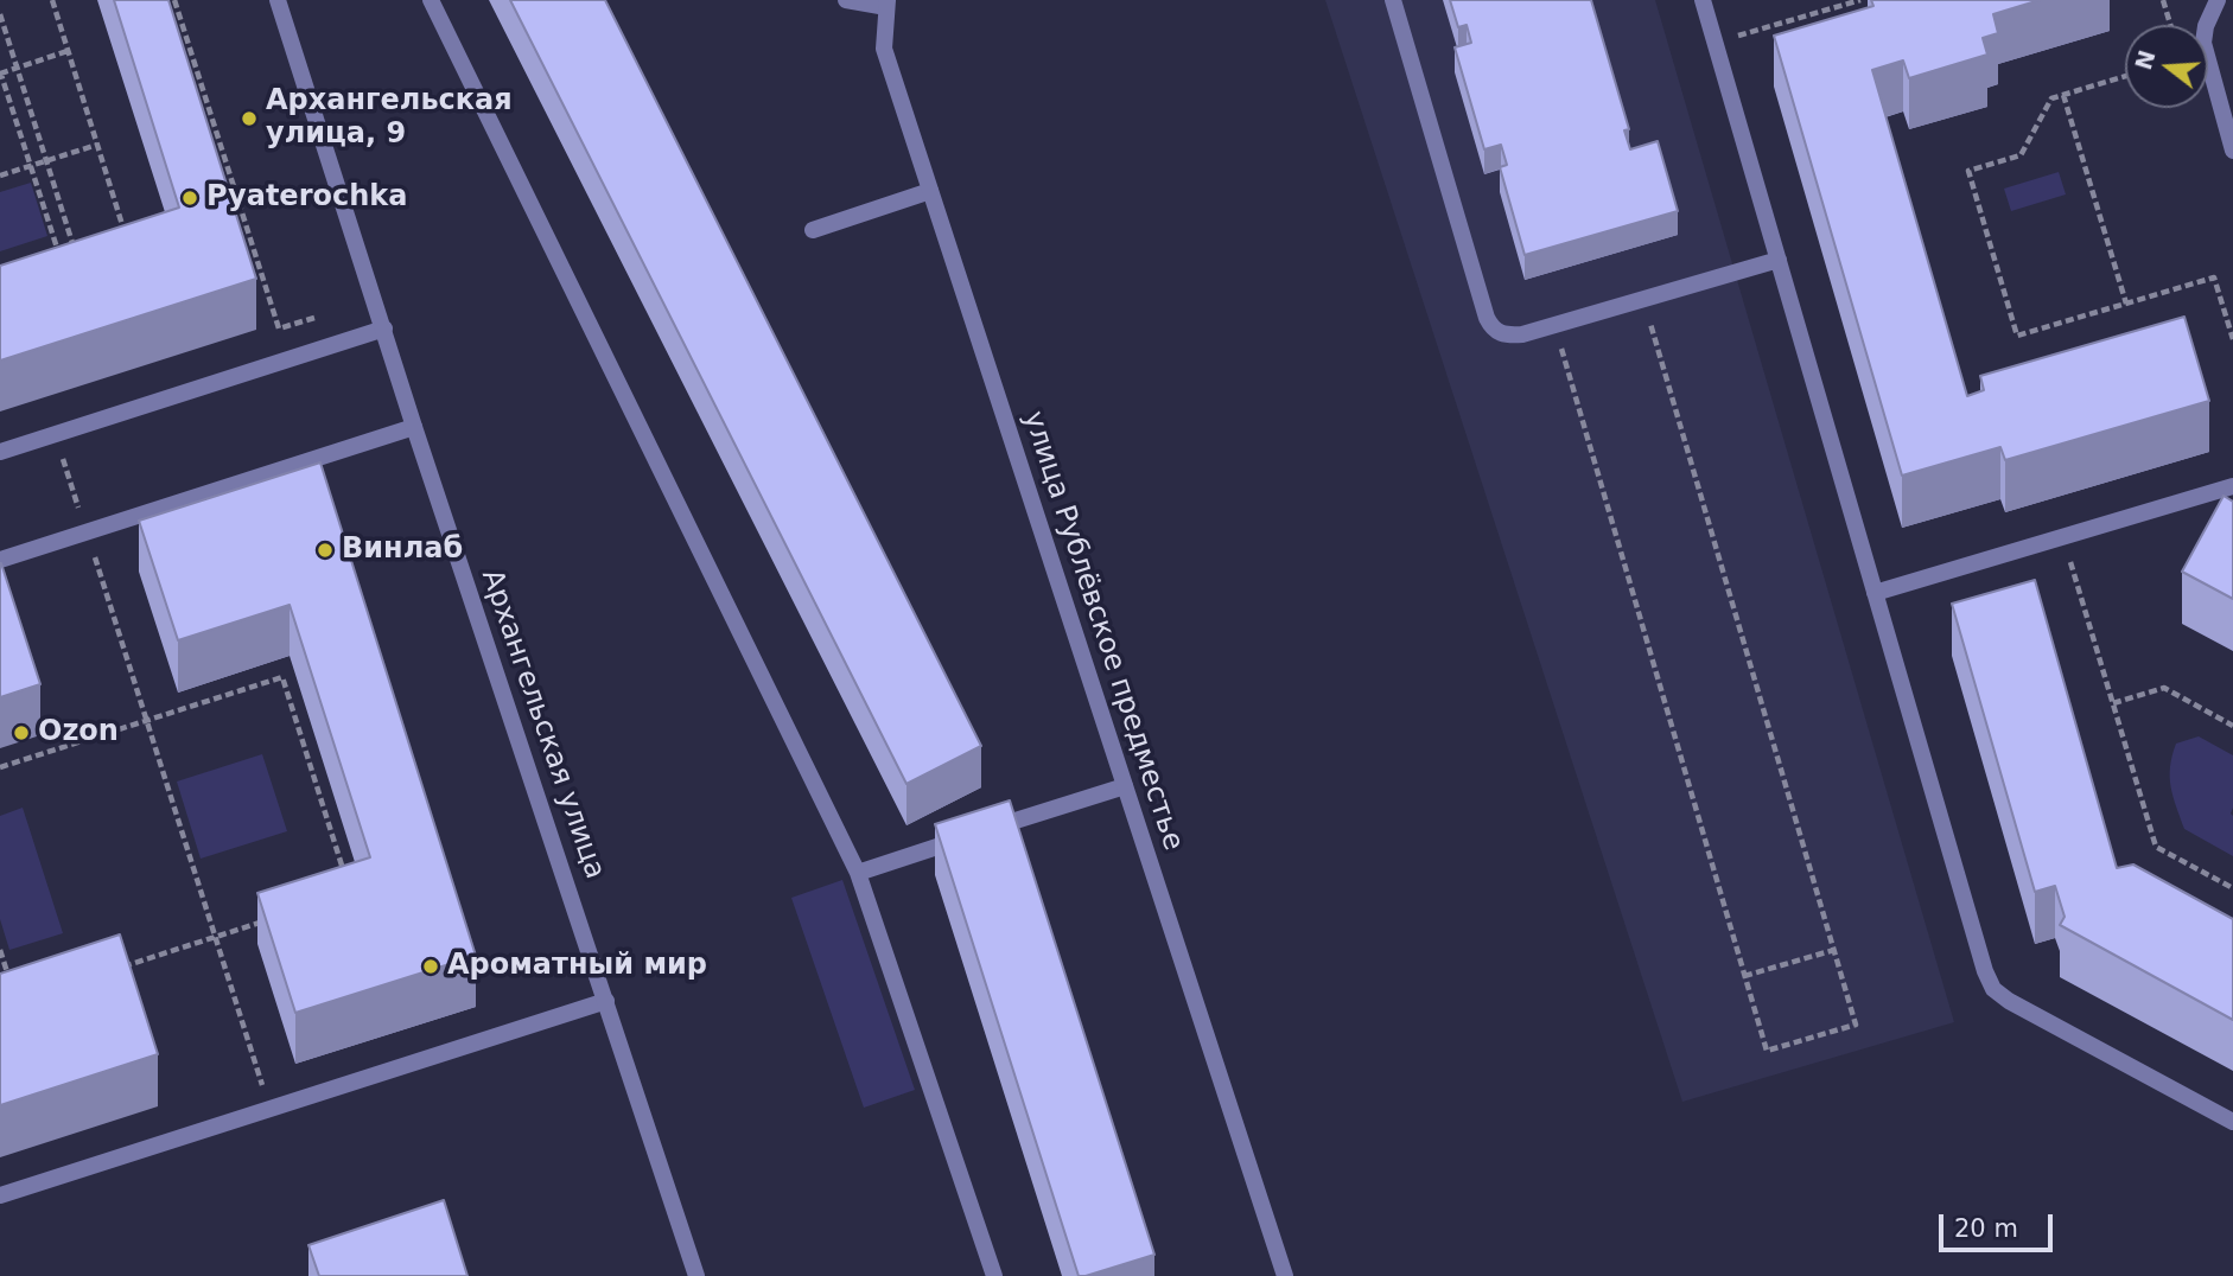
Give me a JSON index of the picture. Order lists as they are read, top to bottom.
{
  "streets": {
    "street": ["улица Рублёвское предместье", "Архангельская улица"]
  },
  "places": [
    "Архангельская улица, 9",
    "Pyaterochka",
    "Винлаб",
    "Ozon",
    "Ароматный мир"
  ],
  "scale_bar": "20 m",
  "north": "left"
}
